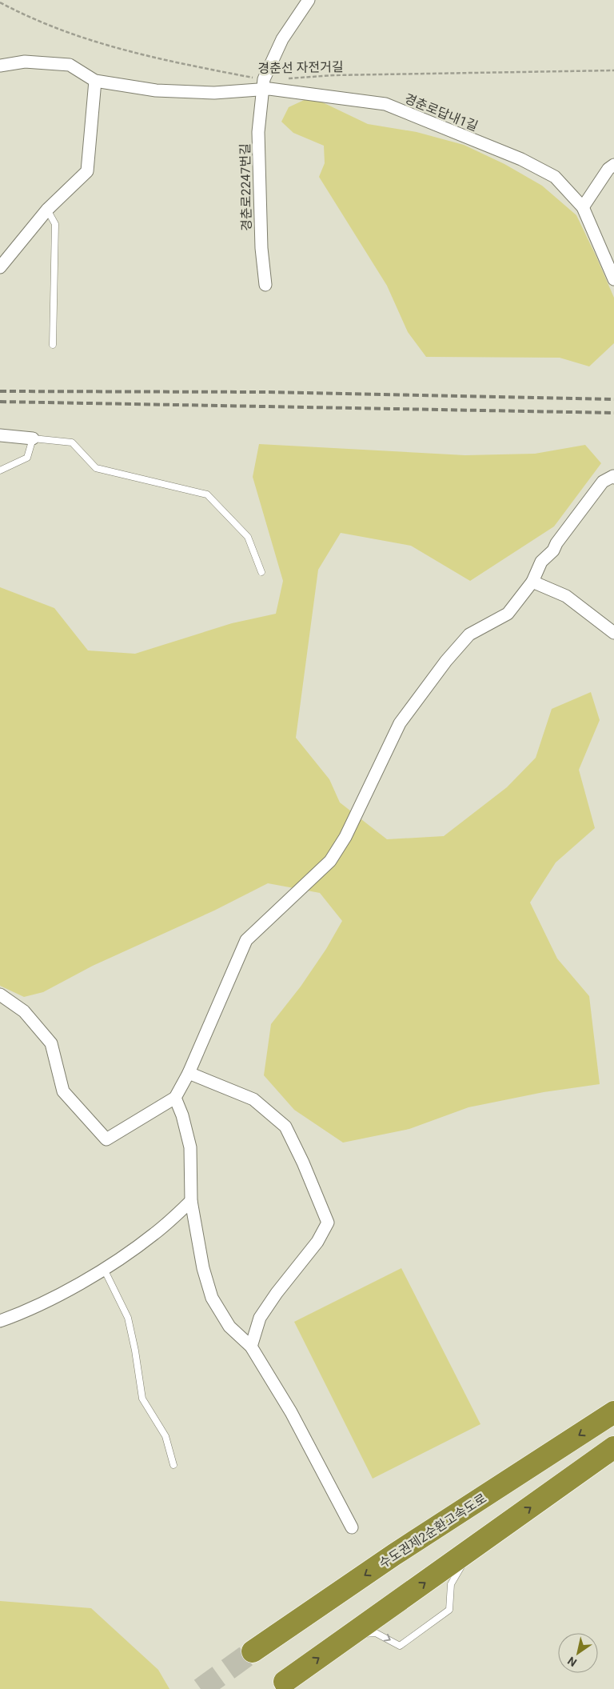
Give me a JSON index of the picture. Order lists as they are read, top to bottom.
{
  "streets": {
    "highway": ["수도권제2순환고속도로"],
    "street": ["경춘로답내1길", "경춘로2247번길"],
    "path": ["경춘선 자전거길"]
  },
  "crossings": [
    ["경춘선 자전거길", "경춘로답내1길"],
    ["경춘선 자전거길", "경춘로2247번길"],
    ["경춘로답내1길", "경춘로2247번길"]
  ],
  "north": "bottom left"
}
